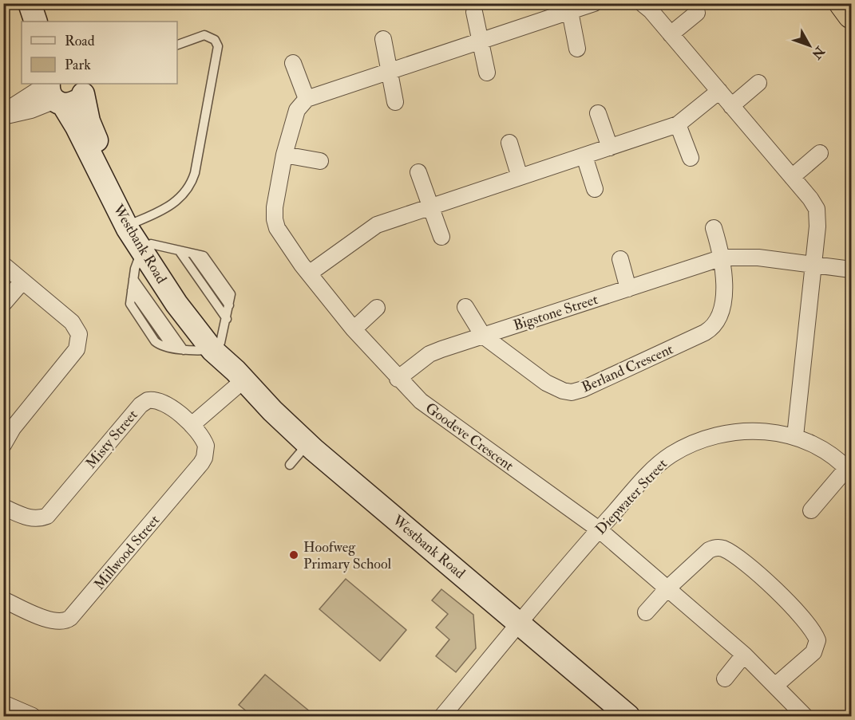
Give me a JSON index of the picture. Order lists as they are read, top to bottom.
{
  "streets": {
    "street": [
      "Westbank Road",
      "Bigstone Street",
      "Berland Crescent",
      "Goodeve Crescent",
      "Misty Street",
      "Diepwater Street",
      "Millwood Street"
    ]
  },
  "crossings": [
    ["Westbank Road", "Diepwater Street"],
    ["Bigstone Street", "Berland Crescent"],
    ["Bigstone Street", "Goodeve Crescent"],
    ["Goodeve Crescent", "Diepwater Street"],
    ["Misty Street", "Millwood Street"]
  ],
  "places": ["Hoofweg Primary School"],
  "legend": ["Road", "Park"],
  "north": "bottom right"
}
